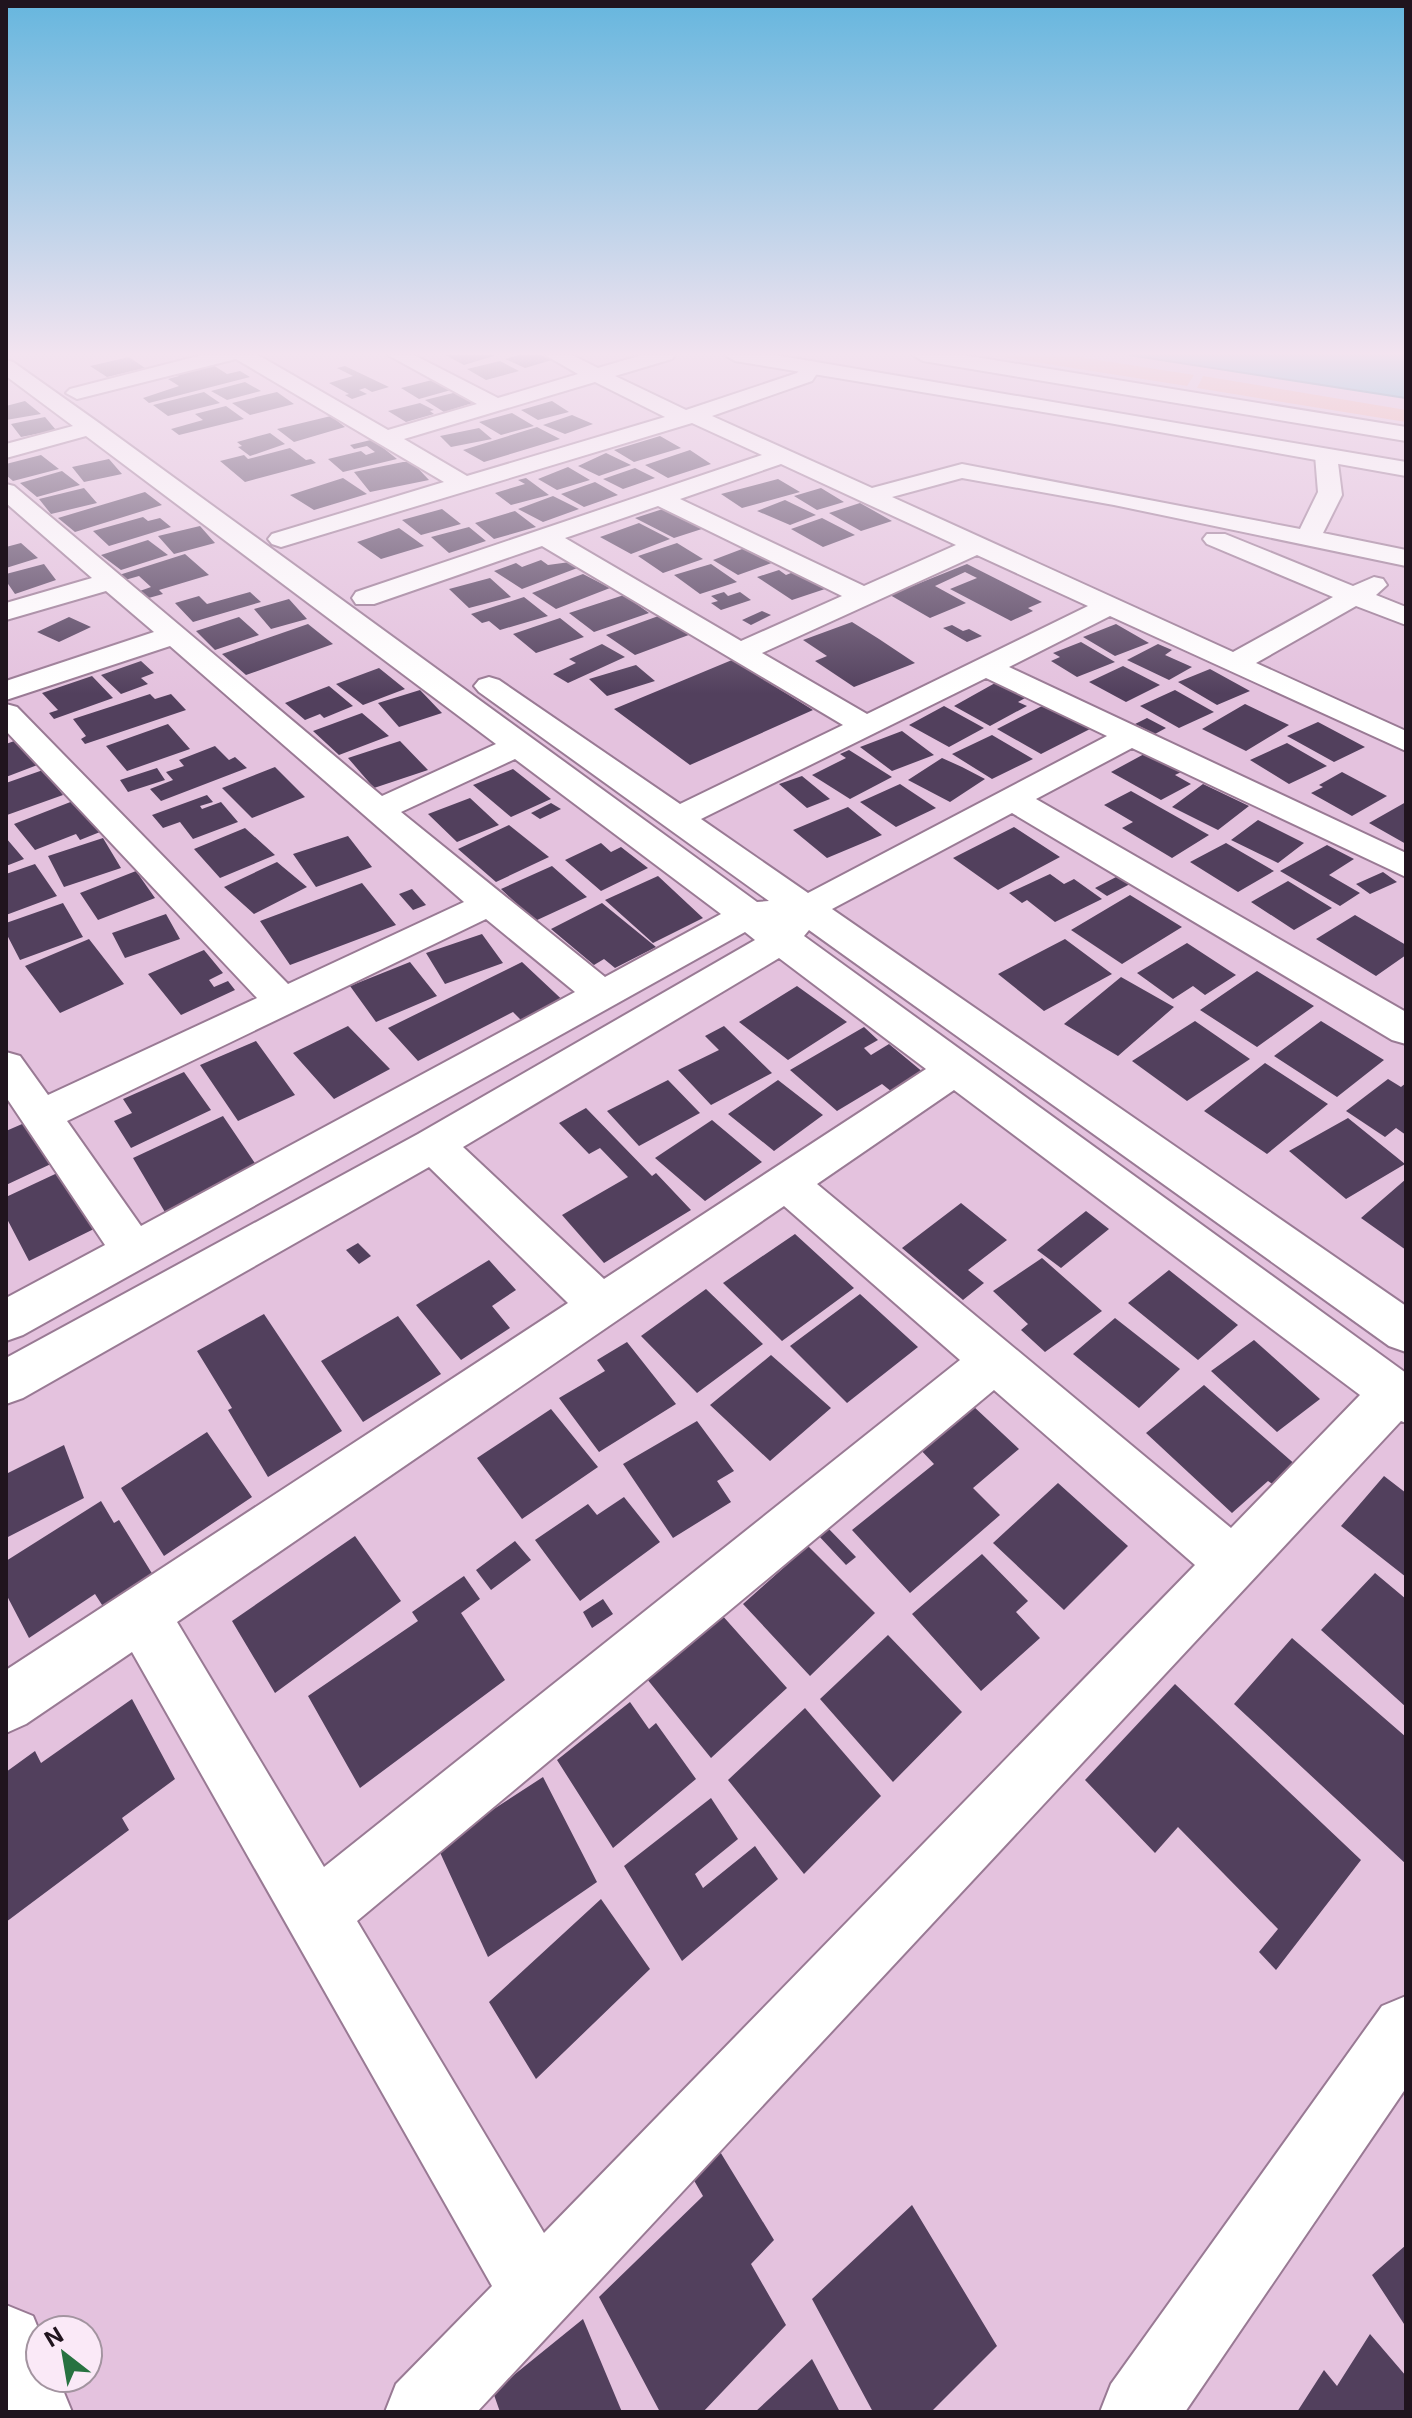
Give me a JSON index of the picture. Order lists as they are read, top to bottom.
{
  "north": "top left"
}
